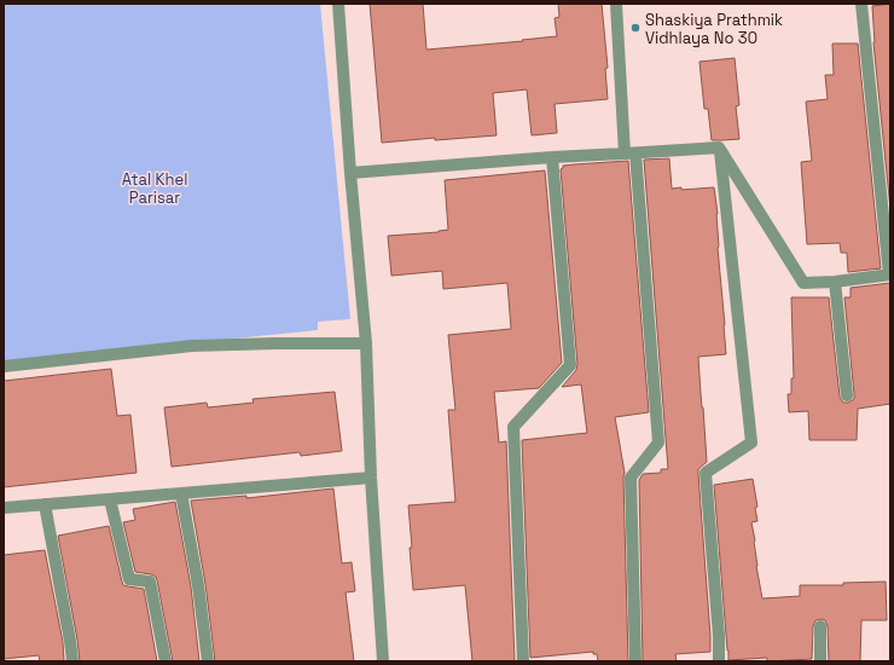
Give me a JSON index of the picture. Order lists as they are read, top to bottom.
{
  "parks": ["Atal Khel Parisar"],
  "places": ["Shaskiya Prathmik Vidhlaya No 30"]
}
